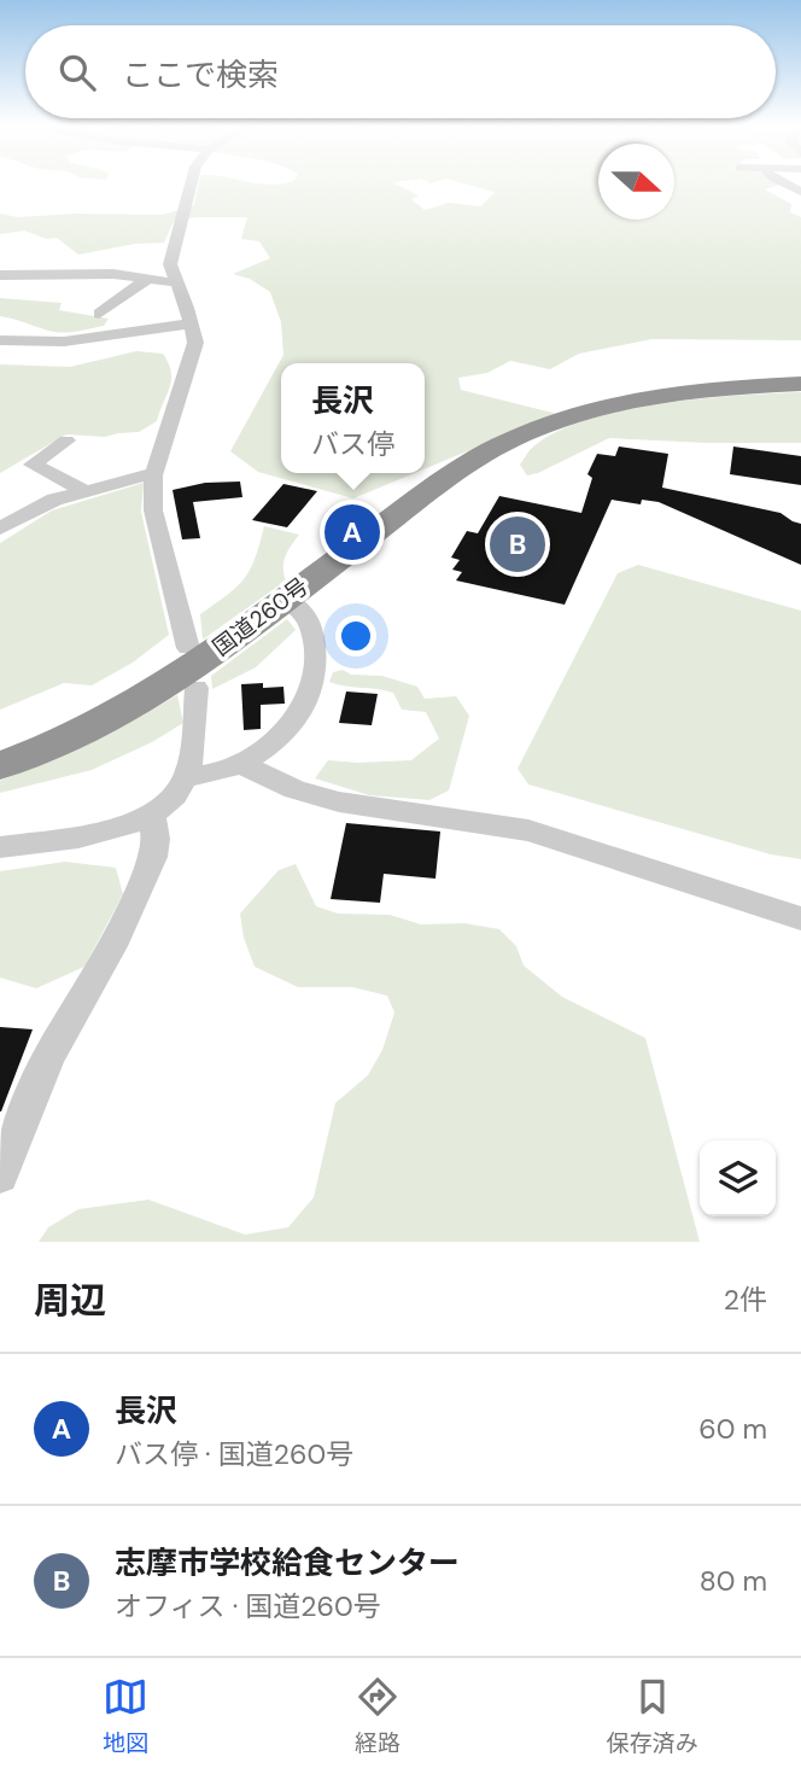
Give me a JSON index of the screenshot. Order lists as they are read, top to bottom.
{
  "streets": {
    "highway": ["国道260号"]
  },
  "north": "right",
  "page": {
    "search": "ここで検索",
    "popup": ["長沢", "バス停"],
    "pins": ["A", "B"],
    "heading": ["周辺", "2件"],
    "list": [
      {
        "mark": "A",
        "name": "長沢",
        "note": "バス停 · 国道260号",
        "value": "60 m"
      },
      {
        "mark": "B",
        "name": "志摩市学校給食センター",
        "note": "オフィス · 国道260号",
        "value": "80 m"
      }
    ],
    "nav": ["地図", "経路", "保存済み"]
  }
}
